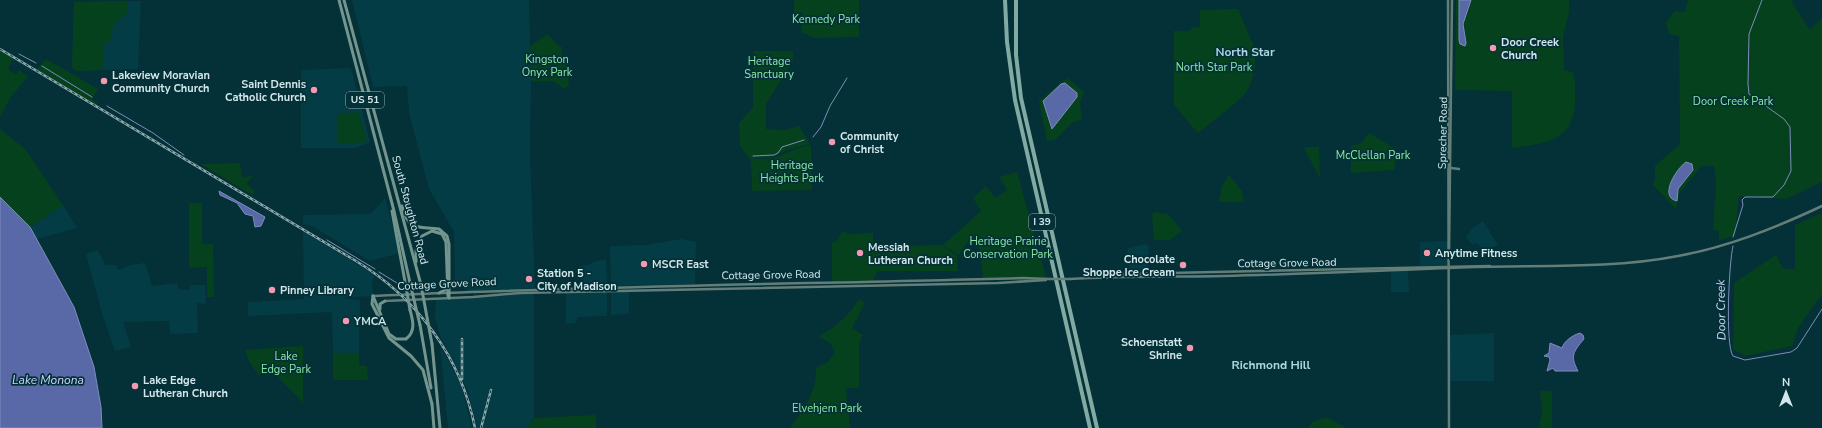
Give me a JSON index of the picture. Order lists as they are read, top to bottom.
{
  "streets": {
    "highway": ["I 39"],
    "main road": [
      "US 51",
      "Sprecher Road",
      "South Stoughton Road",
      "Cottage Grove Road"
    ]
  },
  "crossings": [
    ["Sprecher Road", "Cottage Grove Road"]
  ],
  "districts": ["North Star", "Richmond Hill"],
  "water": ["Door Creek", "Lake Monona"],
  "parks": [
    "Kennedy Park",
    "Kingston Onyx Park",
    "Heritage Sanctuary",
    "North Star Park",
    "Door Creek Park",
    "McClellan Park",
    "Heritage Heights Park",
    "Heritage Prairie Conservation Park",
    "Lake Edge Park",
    "Elvehjem Park"
  ],
  "places": [
    "Door Creek Church",
    "Lakeview Moravian Community Church",
    "Saint Dennis Catholic Church",
    "Community of Christ",
    "Messiah Lutheran Church",
    "Anytime Fitness",
    "MSCR East",
    "Chocolate Shoppe Ice Cream",
    "Station 5 - City of Madison",
    "Pinney Library",
    "YMCA",
    "Schoenstatt Shrine",
    "Lake Edge Lutheran Church"
  ],
  "north": "top"
}
